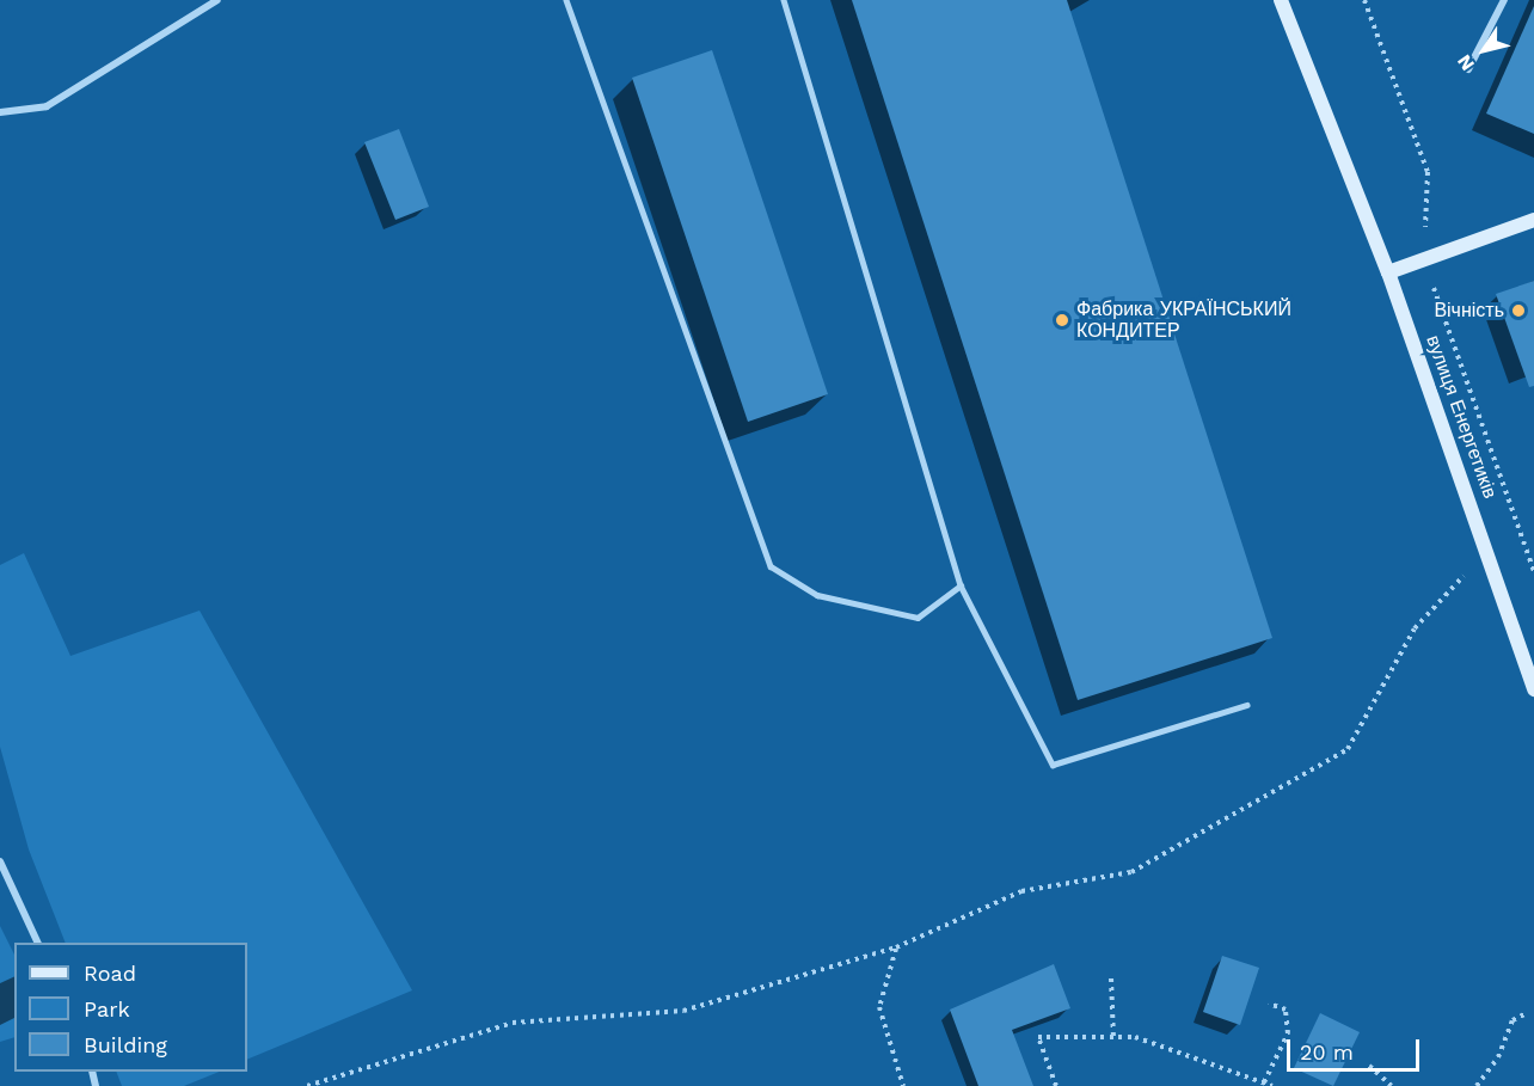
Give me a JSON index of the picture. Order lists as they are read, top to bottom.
{
  "streets": {
    "main road": ["вулиця Енергетиків"]
  },
  "places": ["Вічність", "Фабрика УКРАЇНСЬКИЙ КОНДИТЕР"],
  "legend": ["Road", "Park", "Building"],
  "scale_bar": "20 m",
  "north": "bottom left"
}
